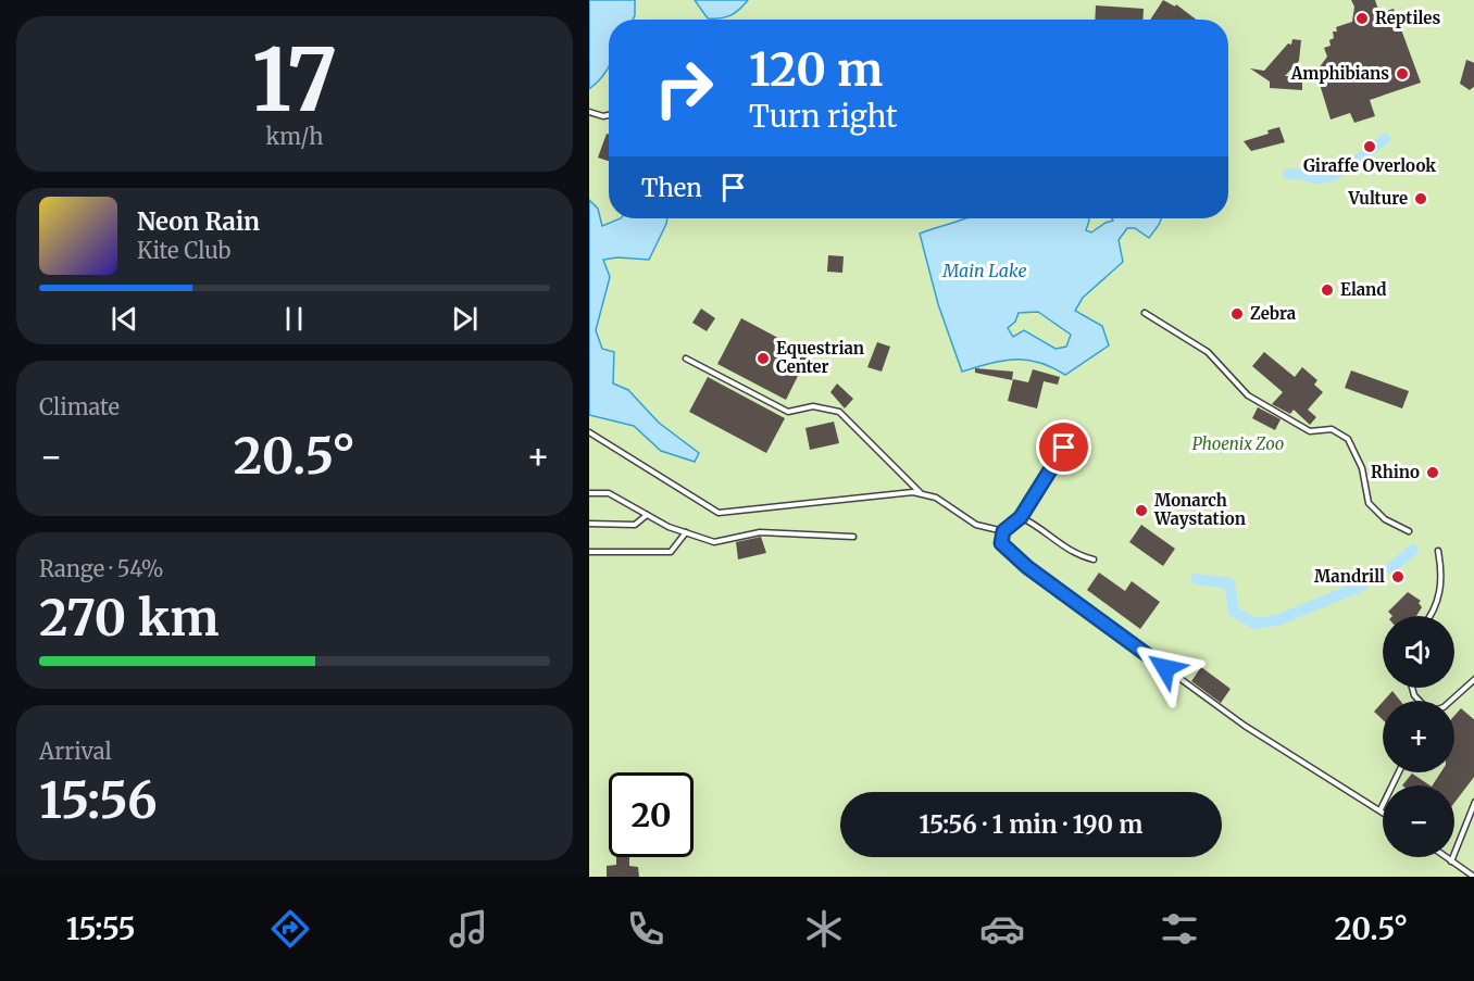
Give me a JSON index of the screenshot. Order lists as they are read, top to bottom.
{
  "water": ["Main Lake"],
  "parks": ["Phoenix Zoo"],
  "places": [
    "Reptiles",
    "Amphibians",
    "Giraffe Overlook",
    "Vulture",
    "Eland",
    "Zebra",
    "Equestrian Center",
    "Rhino",
    "Monarch Waystation",
    "Mandrill"
  ],
  "page": {
    "tile": [
      ["17", "km/h"],
      "Climate",
      ["Range · 54%", "270 km"],
      ["Arrival", "15:56"]
    ],
    "turn": ["120 m", "Turn right"],
    "then": "Then",
    "song": ["Neon Rain", "Kite Club"],
    "heat": ["−", "20.5°", "+"],
    "map_buttons": ["+", "−"],
    "limit": "20",
    "trip": "15:56 · 1 min · 190 m",
    "tabs": ["15:55", "20.5°"]
  }
}
